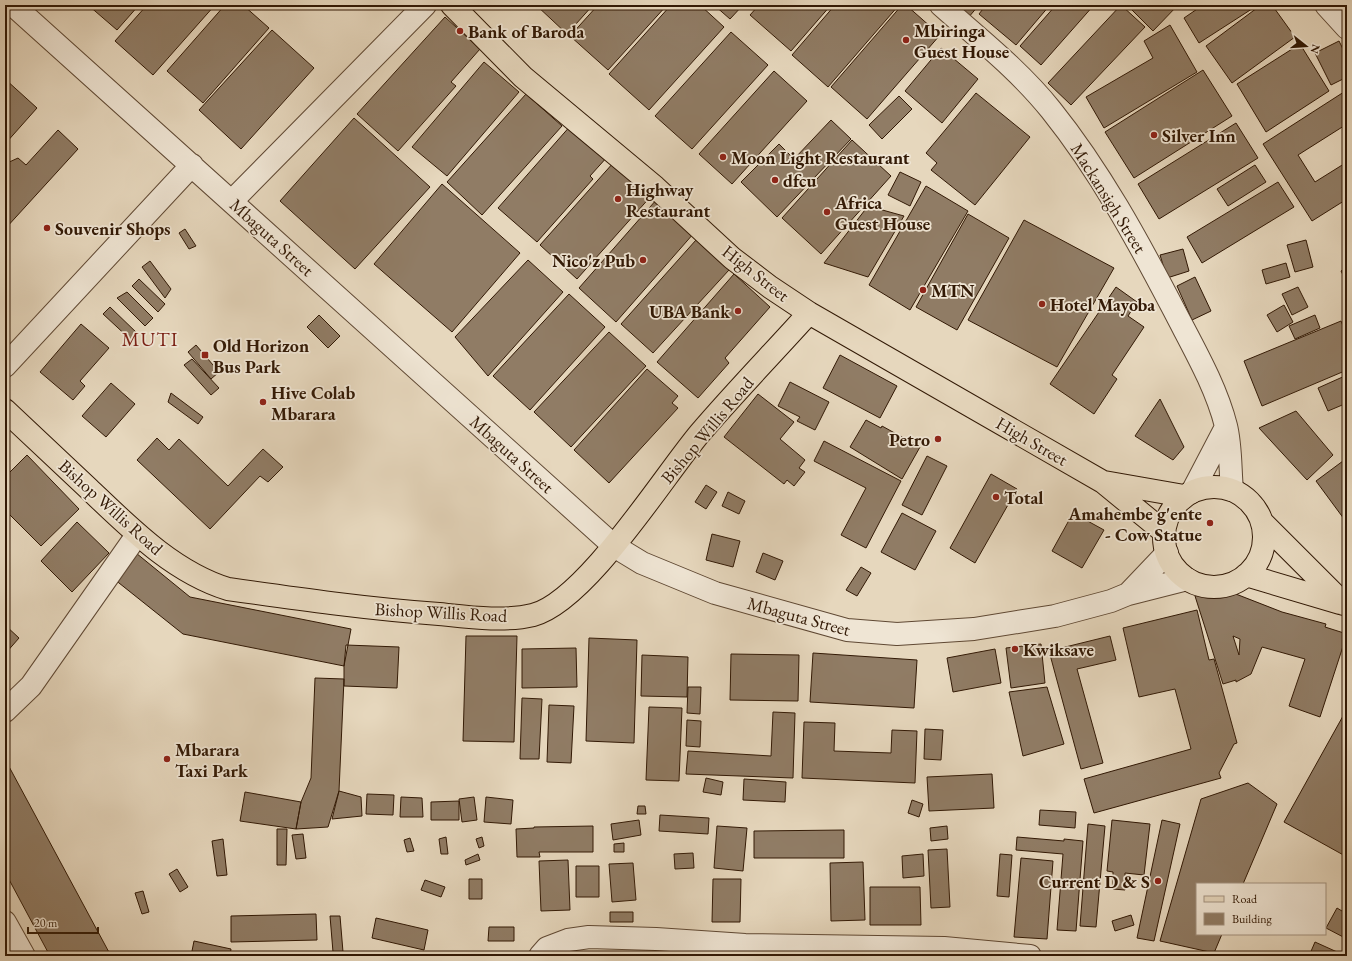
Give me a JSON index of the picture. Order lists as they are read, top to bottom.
{
  "streets": {
    "main road": ["High Street", "Bishop Willis Road"],
    "street": ["Mackansigh Street", "Mbaguta Street"]
  },
  "crossings": [
    ["Mackansigh Street", "Mbaguta Street"],
    ["Mackansigh Street", "High Street"],
    ["Mbaguta Street", "High Street"],
    ["Mbaguta Street", "Bishop Willis Road"],
    ["High Street", "Bishop Willis Road"]
  ],
  "districts": ["MUTI"],
  "places": {
    "other": [
      "Bank of Baroda",
      "Mbiringa Guest House",
      "Silver Inn",
      "Moon Light Restaurant",
      "dfcu",
      "Highway Restaurant",
      "Africa Guest House",
      "Souvenir Shops",
      "Nico'z Pub",
      "MTN",
      "Hotel Mayoba",
      "UBA Bank",
      "Hive Colab Mbarara",
      "Petro",
      "Total",
      "Amahembe g'ente - Cow Statue",
      "Kwiksave",
      "Mbarara Taxi Park",
      "Current D & S"
    ],
    "transit": ["Old Horizon Bus Park"]
  },
  "legend": ["Road", "Building"],
  "scale_bar": "20 m",
  "north": "right"
}
